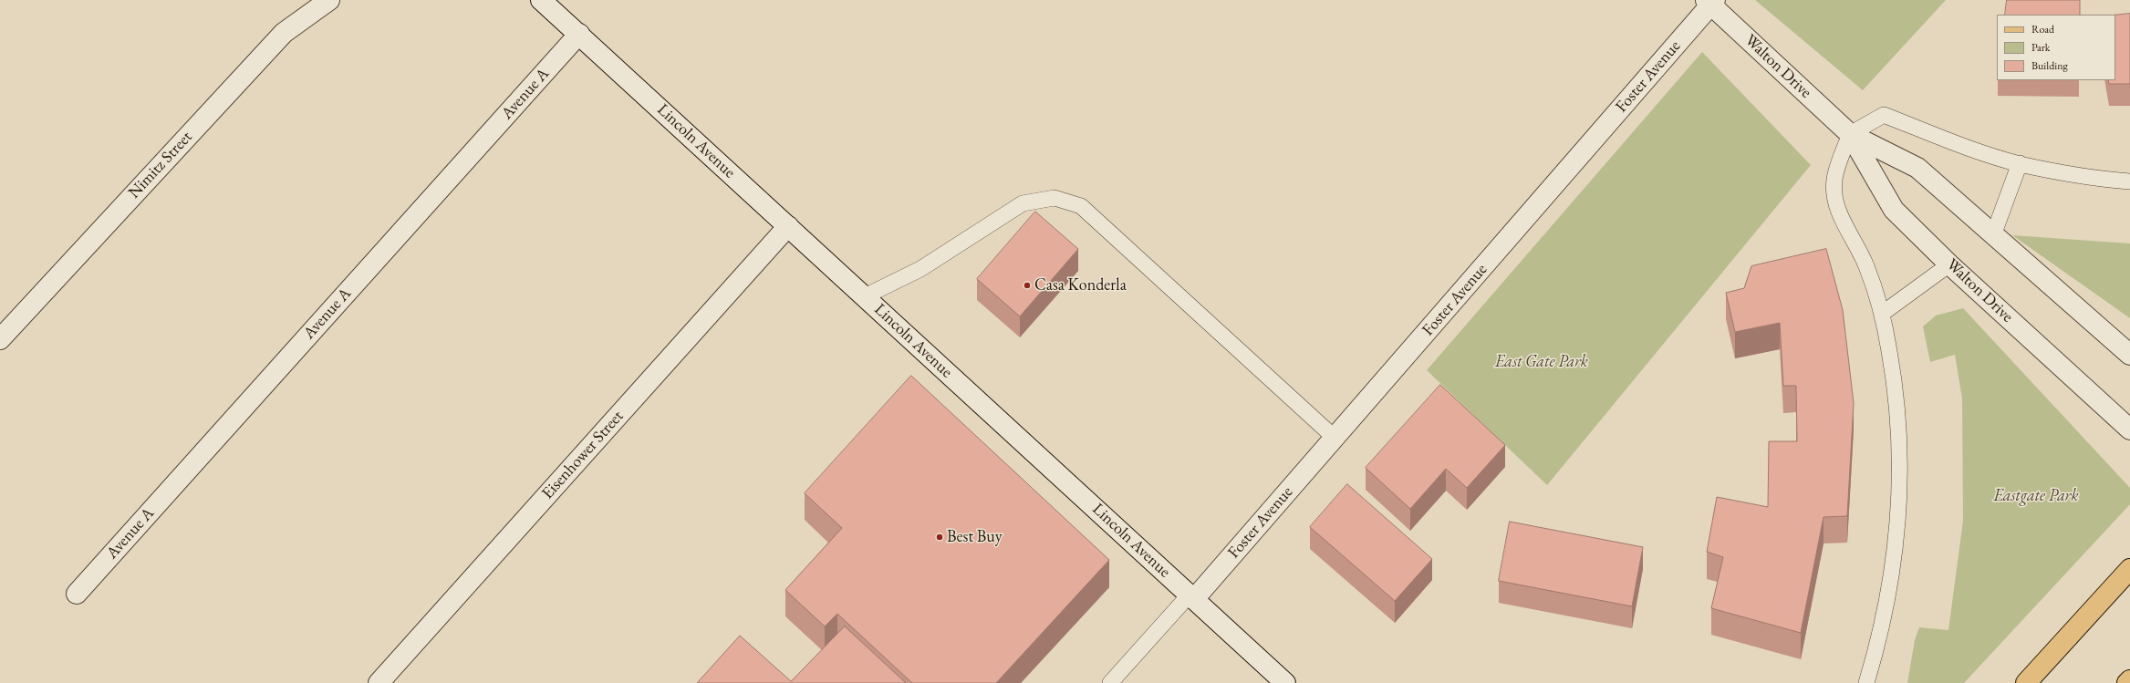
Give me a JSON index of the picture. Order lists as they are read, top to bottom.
{
  "streets": {
    "street": [
      "Walton Drive",
      "Foster Avenue",
      "Avenue A",
      "Lincoln Avenue",
      "Nimitz Street",
      "Eisenhower Street"
    ]
  },
  "crossings": [
    ["Walton Drive", "Foster Avenue"],
    ["Foster Avenue", "Lincoln Avenue"],
    ["Avenue A", "Lincoln Avenue"],
    ["Lincoln Avenue", "Eisenhower Street"]
  ],
  "parks": ["East Gate Park", "Eastgate Park"],
  "places": ["Casa Konderla", "Best Buy"],
  "legend": ["Road", "Park", "Building"]
}
